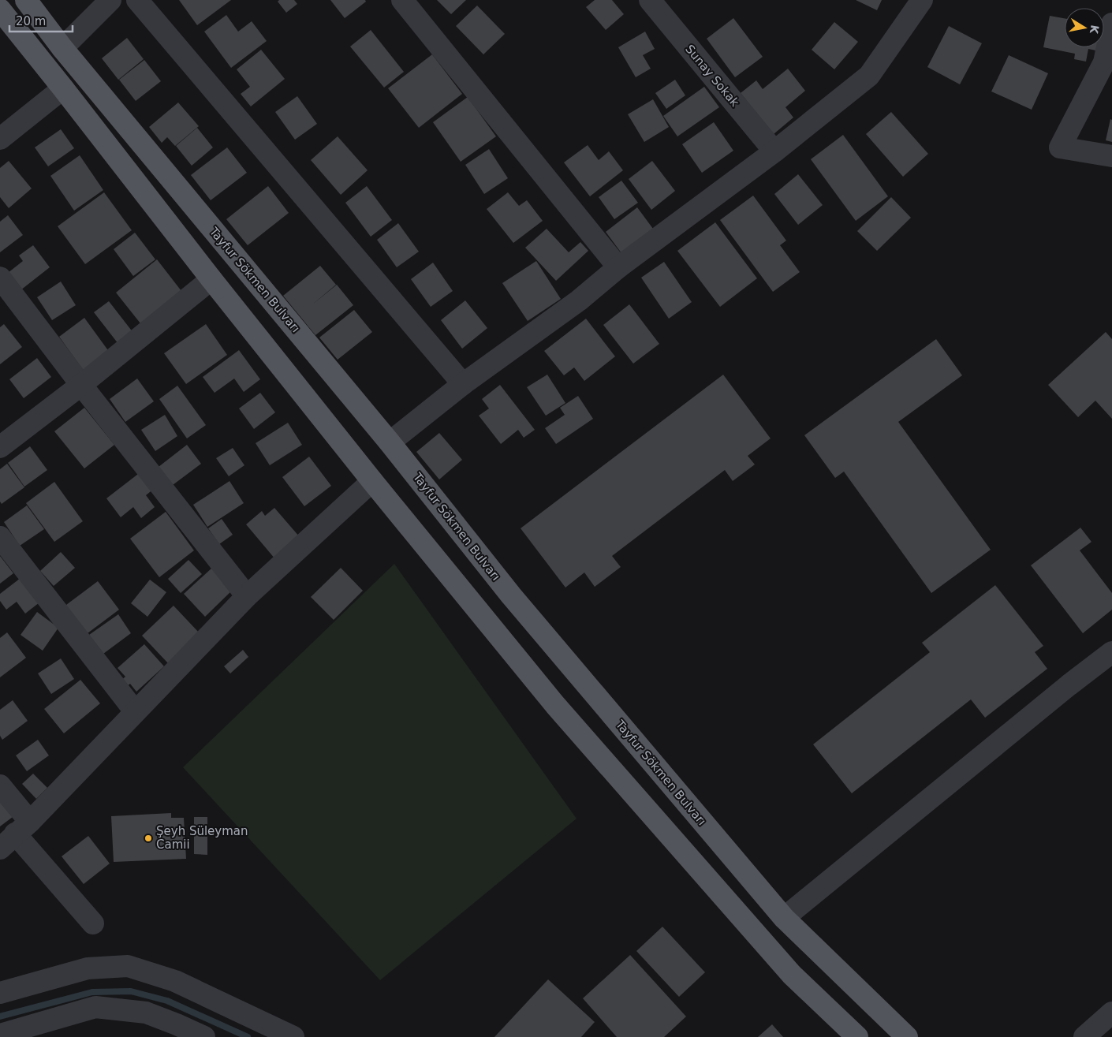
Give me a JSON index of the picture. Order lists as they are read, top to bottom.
{
  "streets": {
    "main road": ["Tayfur Sökmen Bulvarı"],
    "street": ["Sunay Sokak"]
  },
  "places": ["Şeyh Süleyman Camii"],
  "scale_bar": "20 m",
  "north": "right"
}
